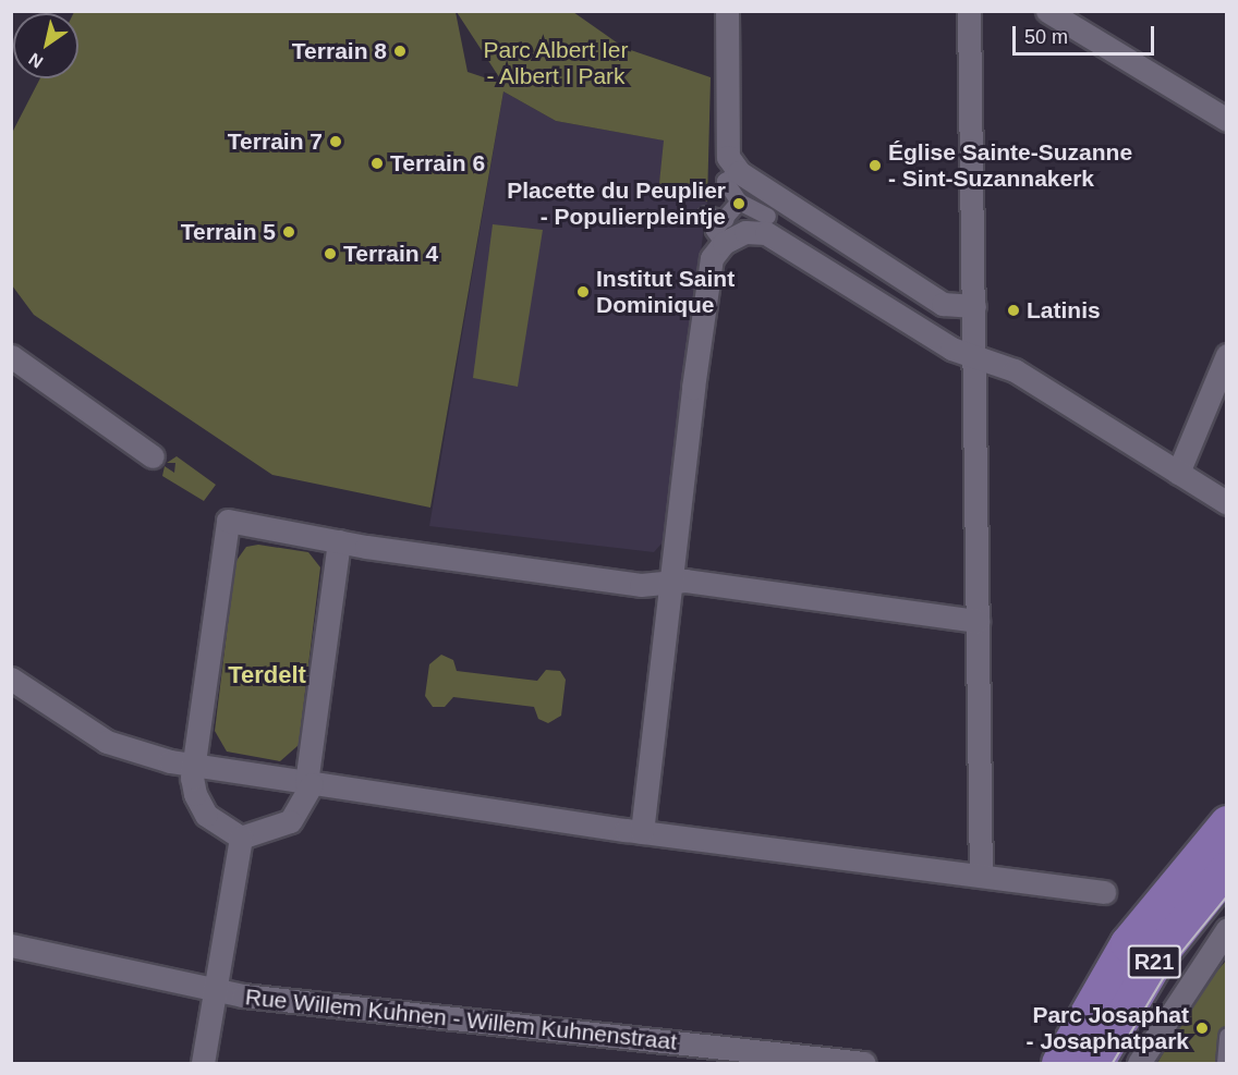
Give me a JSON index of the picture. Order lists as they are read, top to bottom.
{
  "streets": {
    "main road": ["R21"],
    "street": ["Rue Willem Kuhnen - Willem Kuhnenstraat"]
  },
  "districts": ["Terdelt"],
  "parks": ["Parc Albert Ier - Albert I Park"],
  "places": [
    "Terrain 8",
    "Terrain 7",
    "Terrain 6",
    "Église Sainte-Suzanne - Sint-Suzannakerk",
    "Placette du Peuplier - Populierpleintje",
    "Terrain 5",
    "Terrain 4",
    "Institut Saint Dominique",
    "Latinis",
    "Parc Josaphat - Josaphatpark"
  ],
  "scale_bar": "50 m",
  "north": "bottom left"
}
